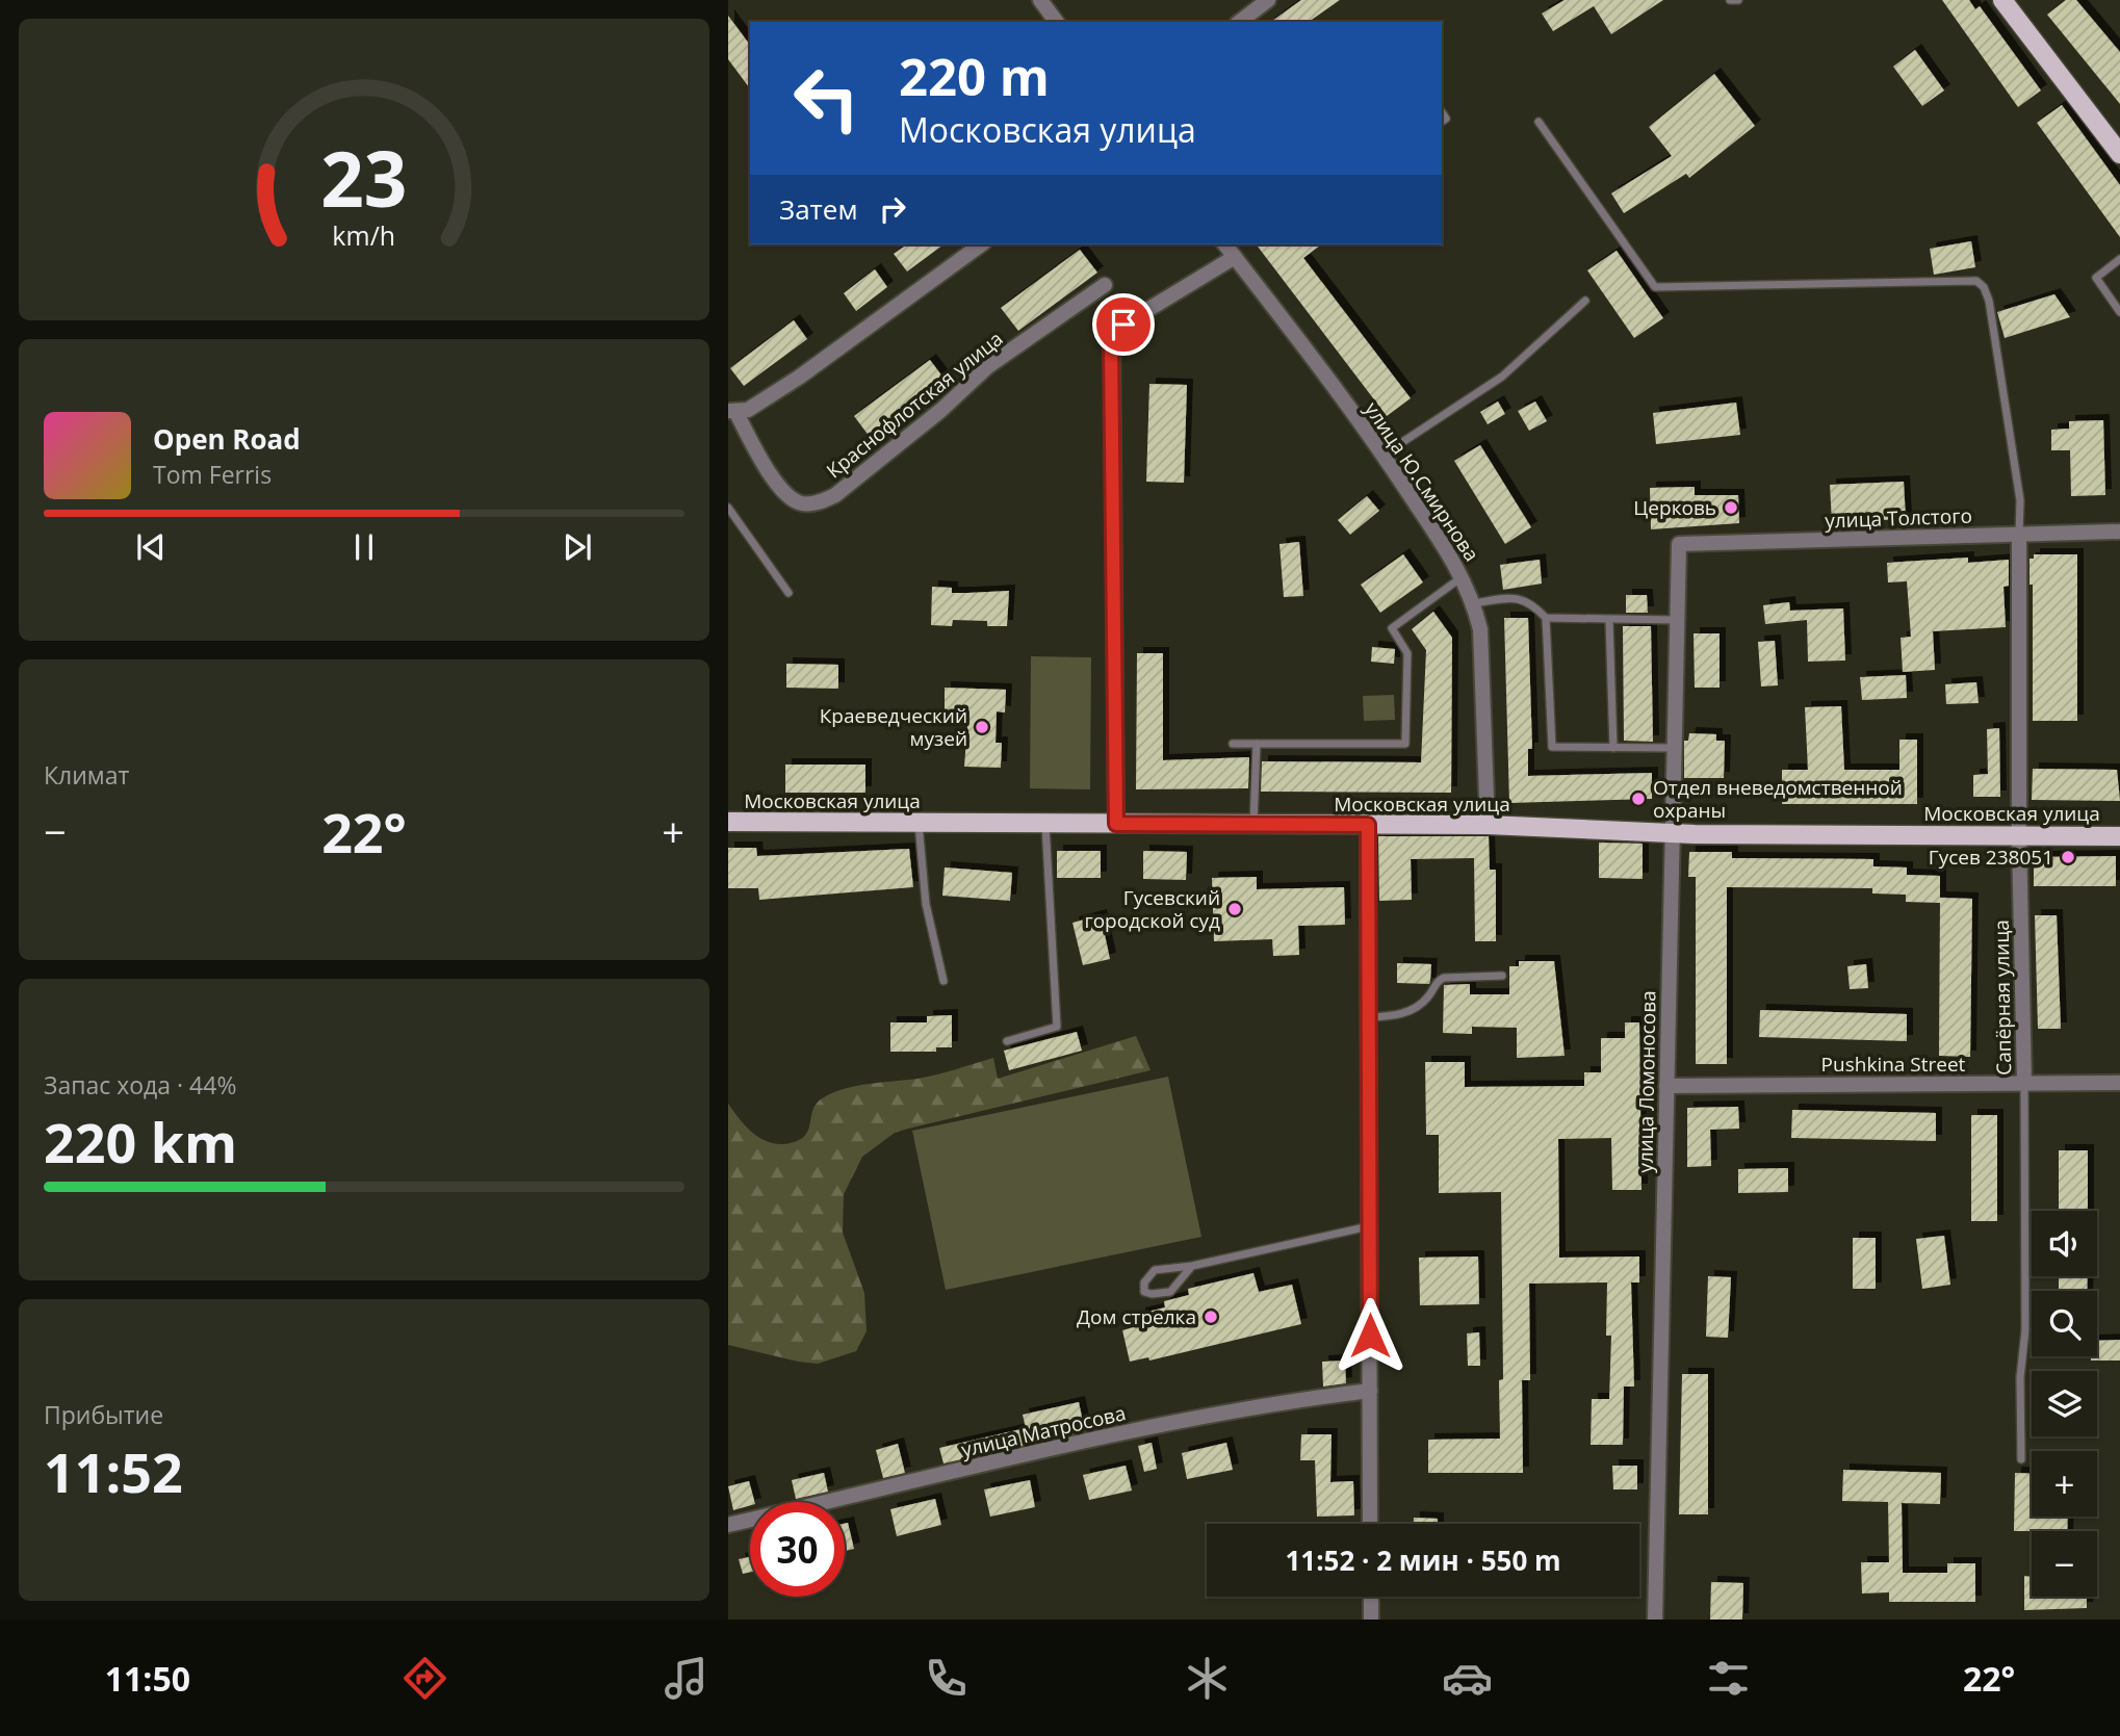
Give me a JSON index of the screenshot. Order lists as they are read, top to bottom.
{
  "streets": {
    "main road": ["Московская улица"],
    "street": [
      "Краснофлотская улица",
      "улица Ю.Смирнова",
      "улица Толстого",
      "Сапёрная улица",
      "Pushkina Street",
      "улица Ломоносова",
      "улица Матросова"
    ]
  },
  "crossings": [
    ["улица Ю.Смирнова", "Московская улица"],
    ["улица Толстого", "Сапёрная улица"],
    ["улица Толстого", "улица Ломоносова"],
    ["Московская улица", "Сапёрная улица"],
    ["Московская улица", "улица Ломоносова"],
    ["Сапёрная улица", "Pushkina Street"],
    ["Pushkina Street", "улица Ломоносова"]
  ],
  "places": [
    "Церковь",
    "Краеведческий музей",
    "Отдел вневедомственной охраны",
    "Гусев 238051",
    "Гусевский городской суд",
    "Дом стрелка"
  ],
  "page": {
    "turn": ["220 m", "Московская улица"],
    "then": "Затем",
    "song": ["Open Road", "Tom Ferris"],
    "tile": [
      "Климат",
      ["Запас хода · 44%", "220 km"],
      ["Прибытие", "11:52"]
    ],
    "heat": ["−", "22°", "+"],
    "map_buttons": ["+", "−"],
    "limit": "30",
    "trip": "11:52 · 2 мин · 550 m",
    "tabs": ["11:50", "22°"],
    "gauge": ["23", "km/h"]
  }
}
